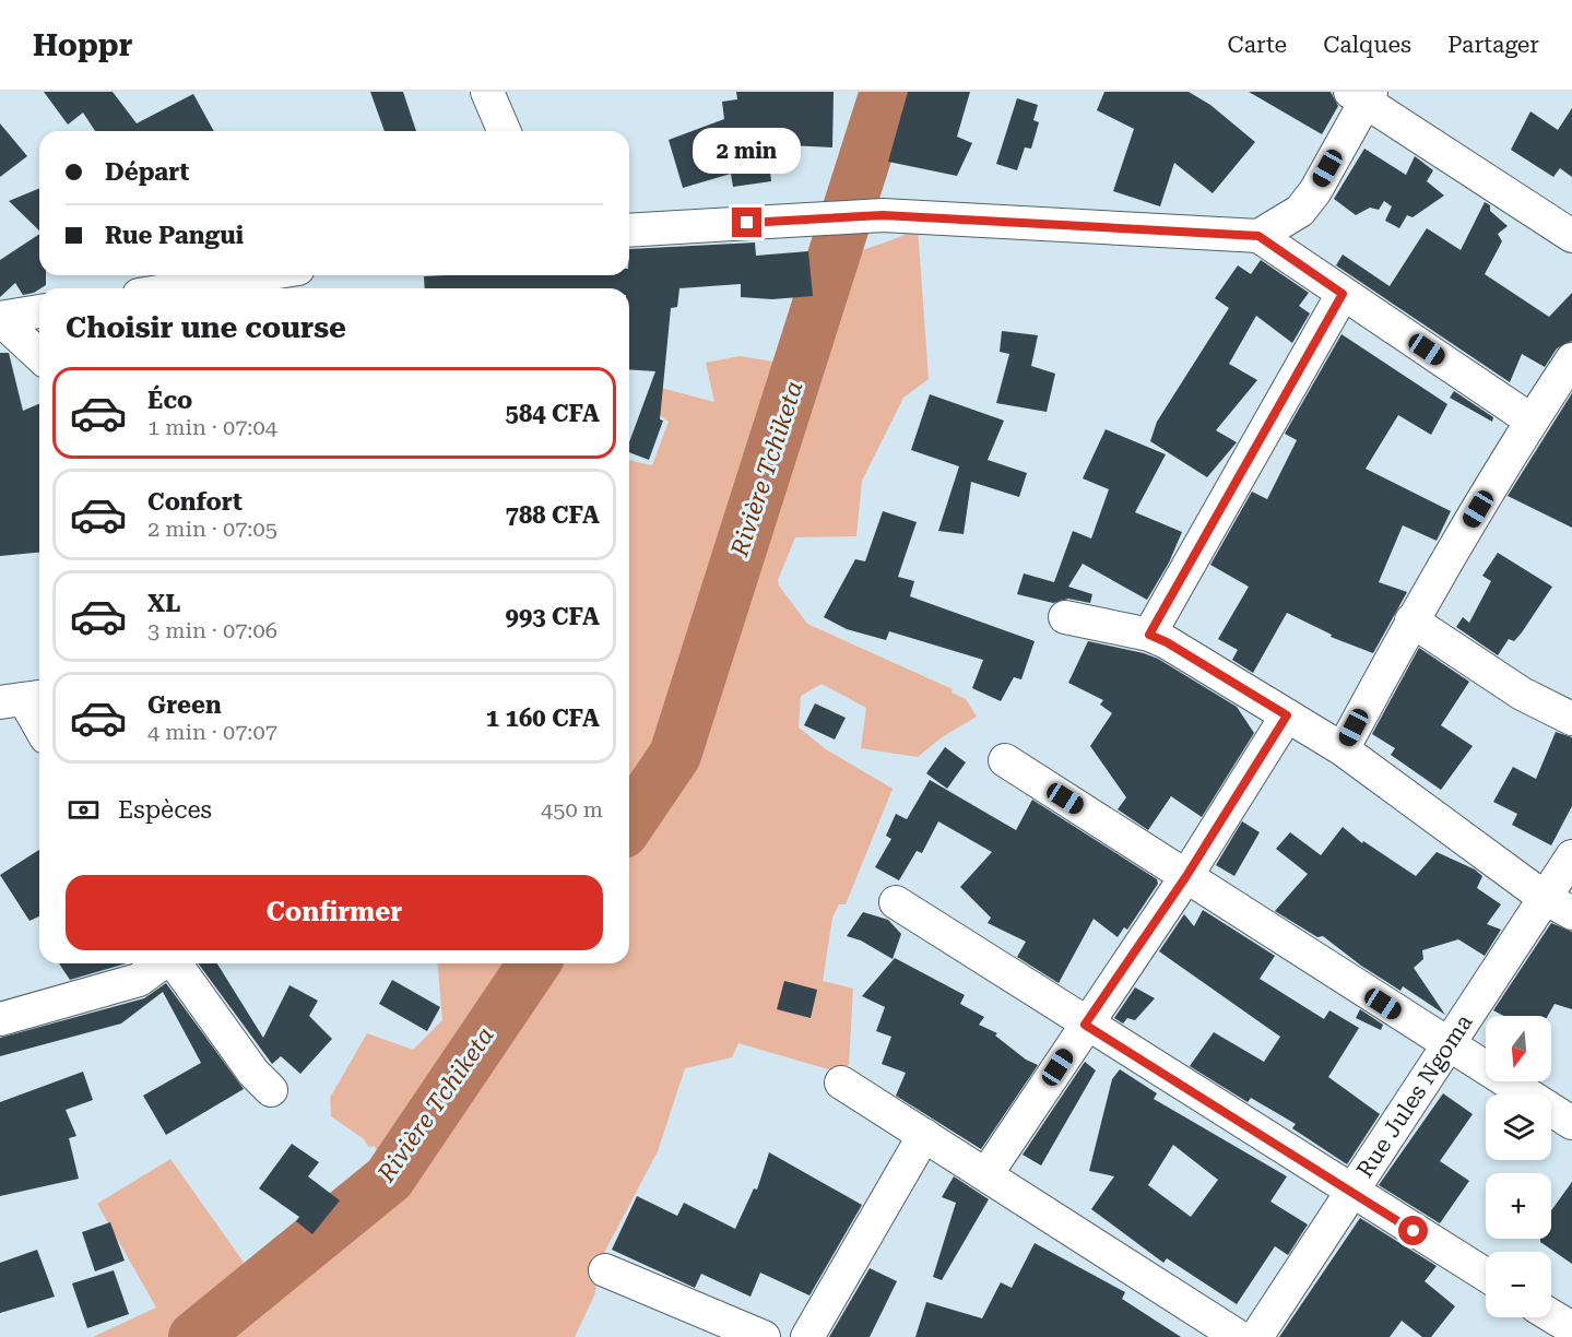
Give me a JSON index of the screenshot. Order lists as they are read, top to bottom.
{
  "streets": {
    "street": ["Rue Jules Ngoma"]
  },
  "water": ["Rivière Tchiketa"],
  "north": "bottom",
  "page": {
    "header": "Hoppr",
    "nav": ["Carte", "Calques", "Partager"],
    "bubble": "2 min",
    "banner": ["Départ", "Rue Pangui"],
    "heading": "Choisir une course",
    "list": [
      {
        "name": "Éco",
        "note": "1 min · 07:04",
        "value": "584 CFA"
      },
      {
        "name": "Confort",
        "note": "2 min · 07:05",
        "value": "788 CFA"
      },
      {
        "name": "XL",
        "note": "3 min · 07:06",
        "value": "993 CFA"
      },
      {
        "name": "Green",
        "note": "4 min · 07:07",
        "value": "1 160 CFA"
      }
    ],
    "pay": ["Espèces", "450 m"],
    "buttons": "Confirmer",
    "map_buttons": ["+", "−"]
  }
}
